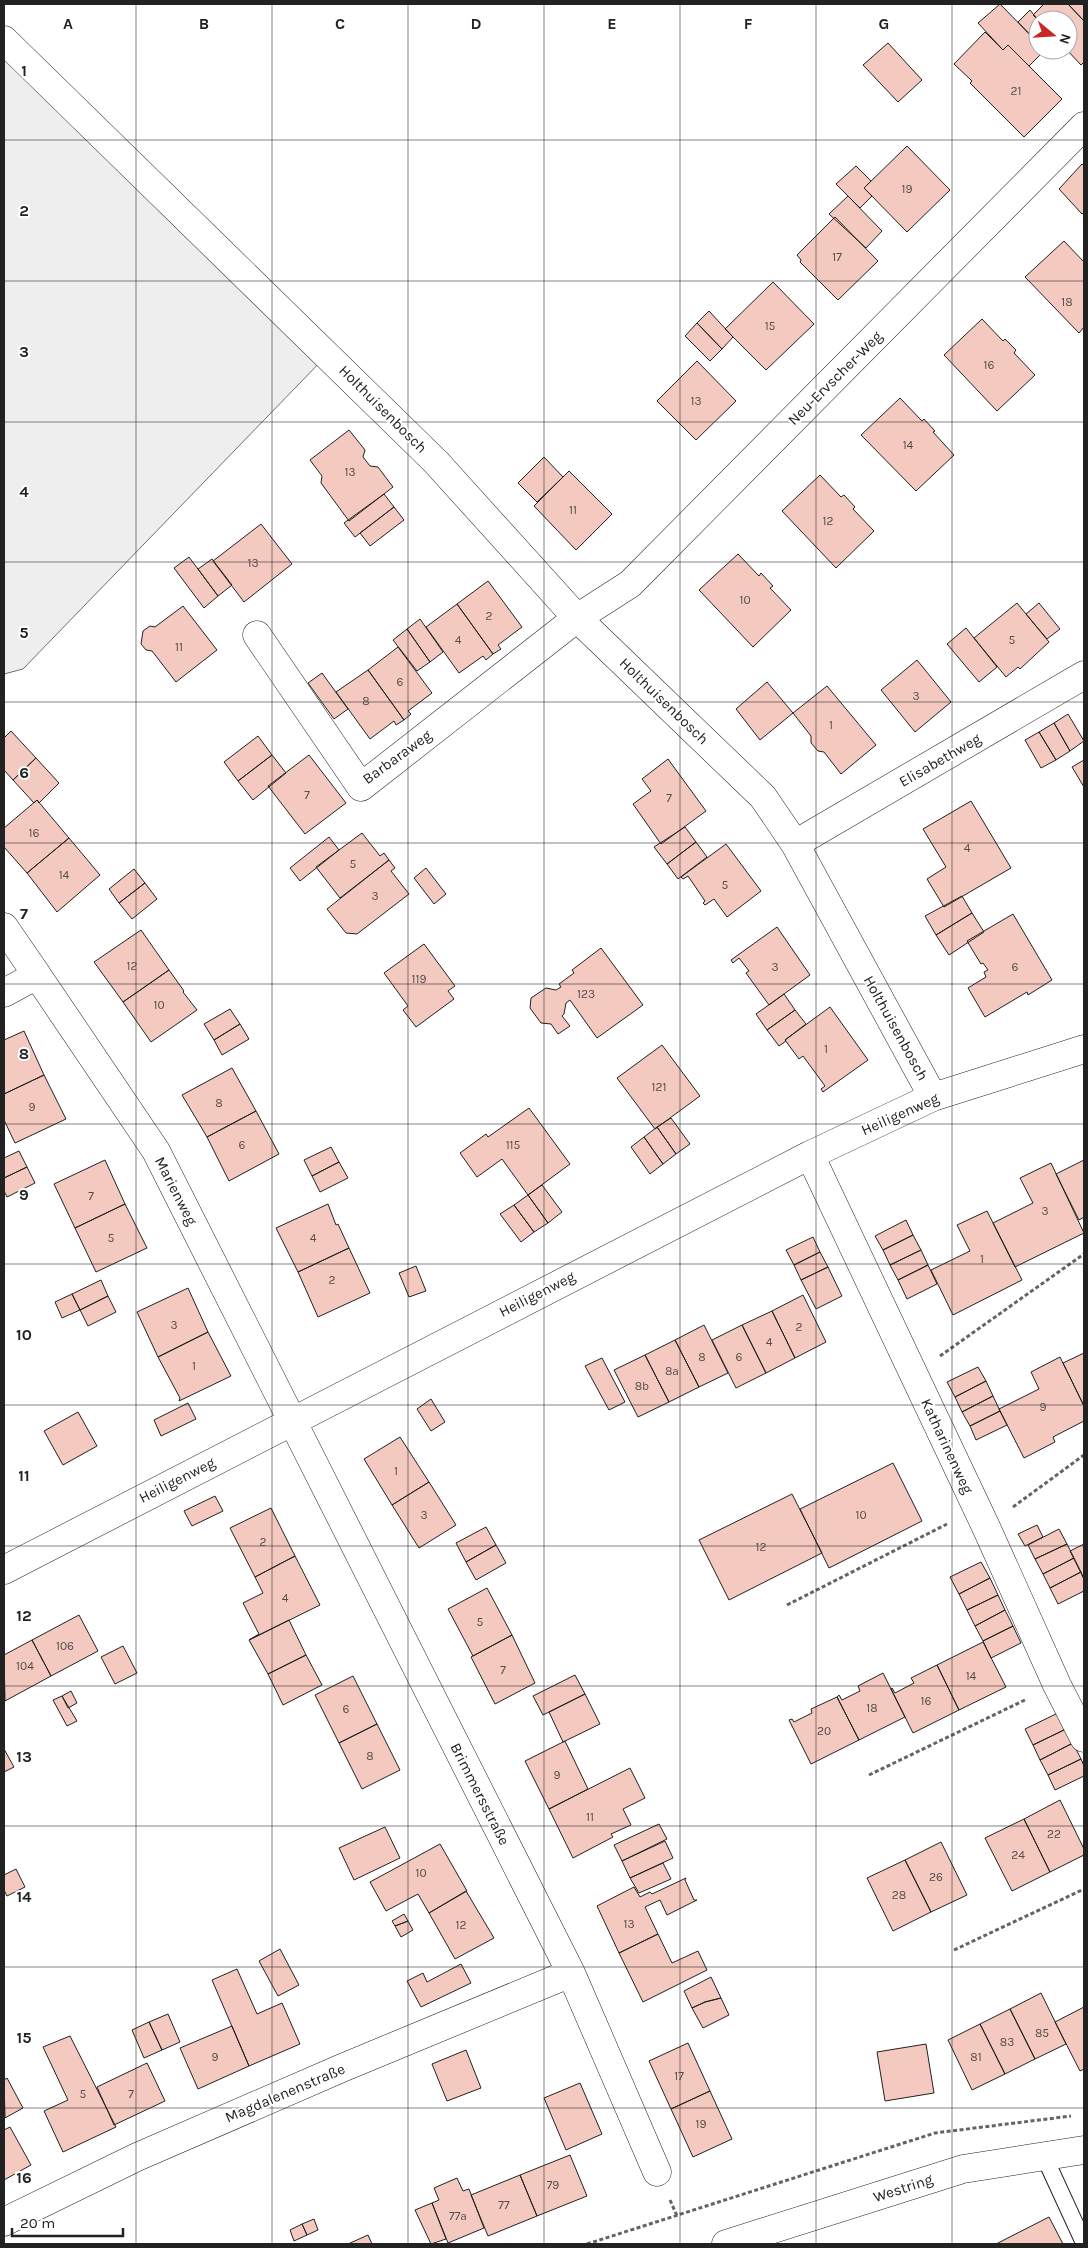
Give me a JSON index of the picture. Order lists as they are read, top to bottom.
{
  "streets": {
    "street": [
      "Neu-Ervscher-Weg",
      "Holthuisenbosch",
      "Barbaraweg",
      "Elisabethweg",
      "Heiligenweg",
      "Marienweg",
      "Katharinenweg",
      "Brimmersstraße",
      "Magdalenenstraße",
      "Westring"
    ]
  },
  "crossings": [
    ["Neu-Ervscher-Weg", "Holthuisenbosch"],
    ["Neu-Ervscher-Weg", "Barbaraweg"],
    ["Holthuisenbosch", "Barbaraweg"],
    ["Holthuisenbosch", "Elisabethweg"],
    ["Holthuisenbosch", "Heiligenweg"],
    ["Heiligenweg", "Marienweg"],
    ["Heiligenweg", "Katharinenweg"],
    ["Heiligenweg", "Brimmersstraße"],
    ["Marienweg", "Brimmersstraße"],
    ["Brimmersstraße", "Magdalenenstraße"]
  ],
  "house_numbers": [
    "21",
    "19",
    "17",
    "18",
    "15",
    "16",
    "13",
    "14",
    "13",
    "11",
    "12",
    "13",
    "10",
    "2",
    "4",
    "5",
    "11",
    "6",
    "3",
    "8",
    "1",
    "7",
    "7",
    "16",
    "4",
    "5",
    "14",
    "5",
    "3",
    "12",
    "3",
    "6",
    "119",
    "123",
    "10",
    "1",
    "121",
    "8",
    "9",
    "6",
    "115",
    "7",
    "3",
    "5",
    "4",
    "1",
    "2",
    "3",
    "2",
    "4",
    "8",
    "6",
    "1",
    "8a",
    "8b",
    "9",
    "1",
    "3",
    "10",
    "2",
    "12",
    "4",
    "5",
    "106",
    "104",
    "7",
    "14",
    "16",
    "18",
    "6",
    "20",
    "8",
    "9",
    "11",
    "22",
    "24",
    "10",
    "26",
    "28",
    "13",
    "12",
    "85",
    "83",
    "9",
    "81",
    "17",
    "5",
    "7",
    "19",
    "79",
    "77",
    "77a"
  ],
  "scale_bar": "20 m",
  "north": "right",
  "grid": {
    "columns": [
      "A",
      "B",
      "C",
      "D",
      "E",
      "F",
      "G"
    ],
    "rows": [
      "1",
      "2",
      "3",
      "4",
      "5",
      "6",
      "7",
      "8",
      "9",
      "10",
      "11",
      "12",
      "13",
      "14",
      "15",
      "16"
    ]
  }
}
